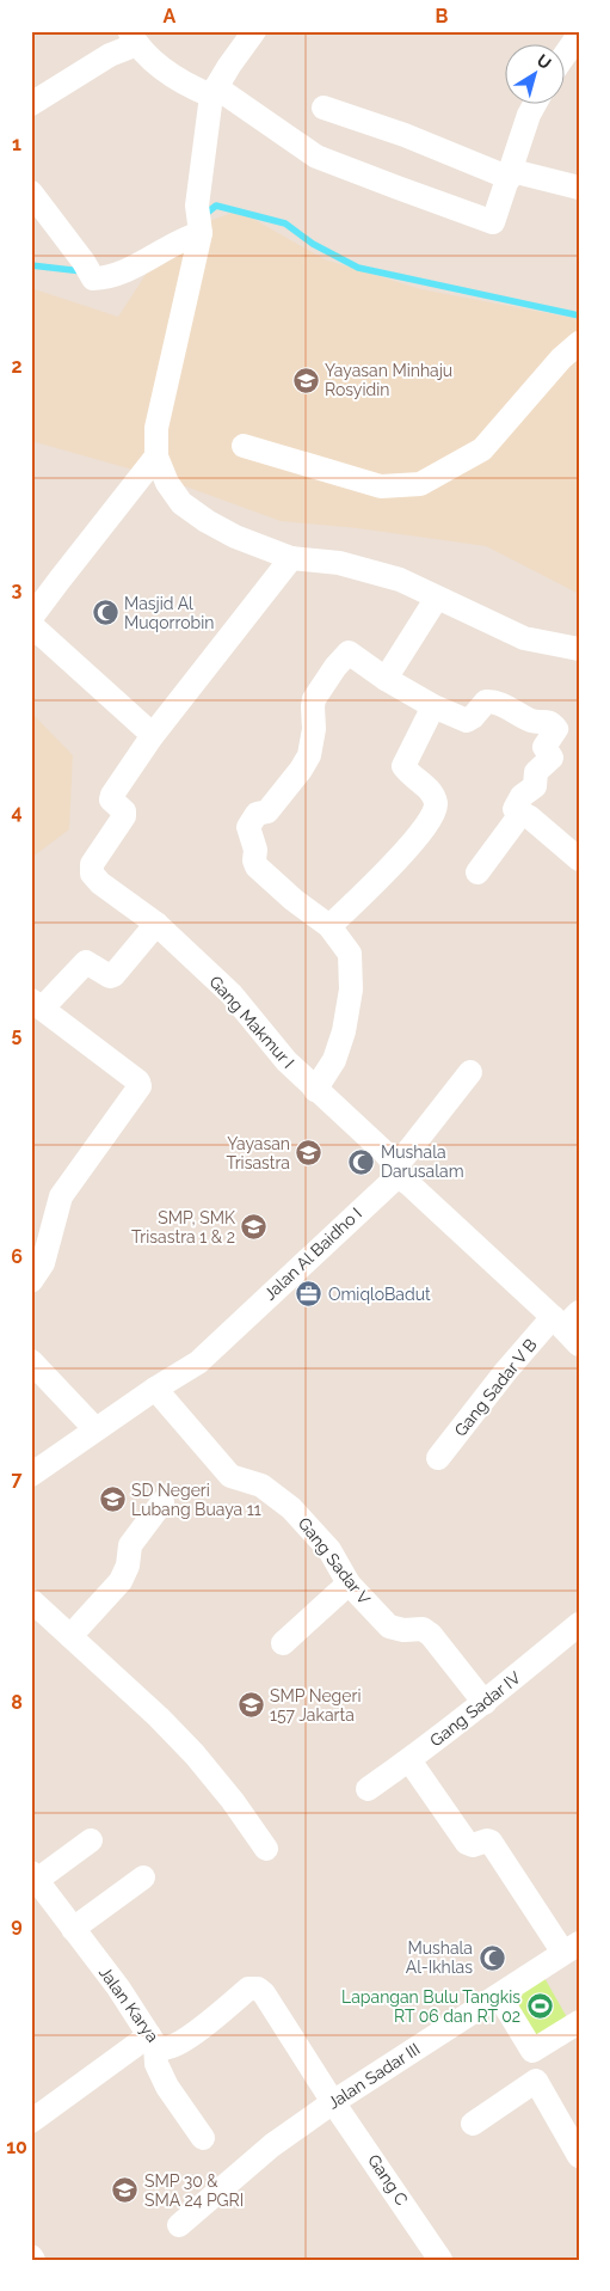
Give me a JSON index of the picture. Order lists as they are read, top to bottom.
{
  "streets": {
    "street": [
      "Gang Makmur I",
      "Jalan Al Baidho I",
      "Gang Sadar V B",
      "Gang Sadar V",
      "Gang Sadar IV",
      "Jalan Karya",
      "Jalan Sadar III",
      "Gang C"
    ]
  },
  "crossings": [
    ["Gang Makmur I", "Jalan Al Baidho I"],
    ["Jalan Al Baidho I", "Gang Sadar V"],
    ["Gang Sadar V", "Gang Sadar IV"],
    ["Jalan Karya", "Jalan Sadar III"],
    ["Jalan Karya", "Gang C"],
    ["Jalan Sadar III", "Gang C"]
  ],
  "places": {
    "school or university": [
      "Yayasan Minhaju Rosyidin",
      "Yayasan Trisastra",
      "SMP, SMK Trisastra 1 & 2",
      "SD Negeri Lubang Buaya 11",
      "SMP Negeri 157 Jakarta",
      "SMP 30 & SMA 24 PGRI"
    ],
    "mosque": ["Masjid Al Muqorrobin", "Mushala Darusalam", "Mushala Al-Ikhlas"],
    "office": ["OmiqloBadut"],
    "sports": ["Lapangan Bulu Tangkis RT 06 dan RT 02"]
  },
  "north": "top right",
  "grid": {
    "columns": ["A", "B"],
    "rows": [
      "1",
      "2",
      "3",
      "4",
      "5",
      "6",
      "7",
      "8",
      "9",
      "10"
    ]
  }
}
